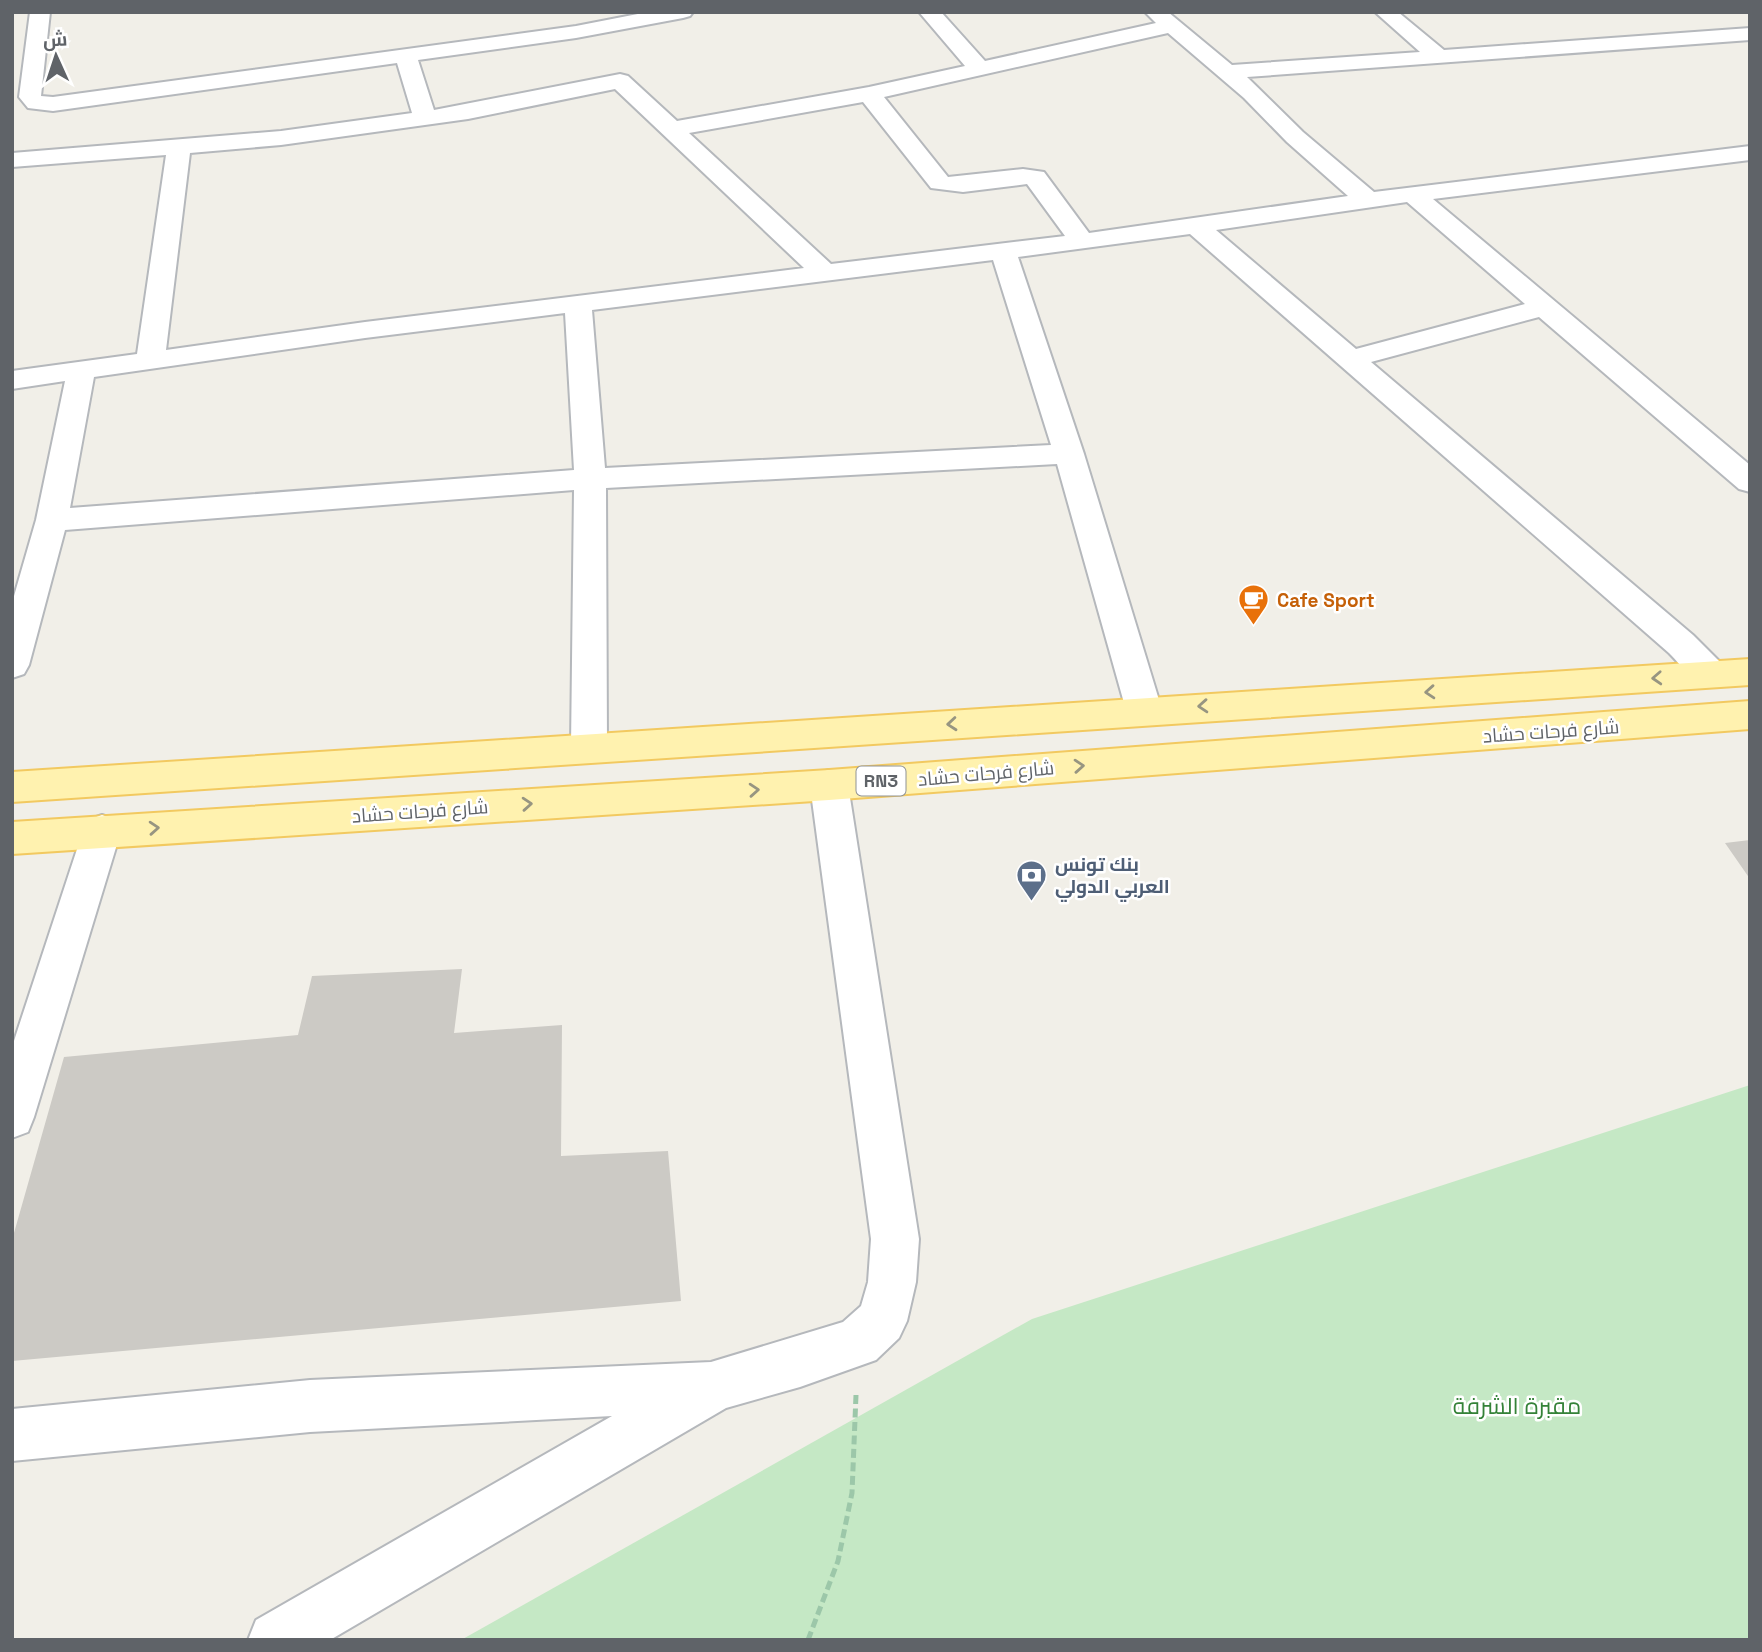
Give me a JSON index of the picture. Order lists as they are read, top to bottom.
{
  "streets": {
    "main road": ["شارع فرحات حشاد", "RN3"]
  },
  "parks": ["مقبرة الشرفة"],
  "places": {
    "cafe": ["Cafe Sport"],
    "bank": ["بنك تونس العربي الدولي"]
  },
  "north": "top"
}
